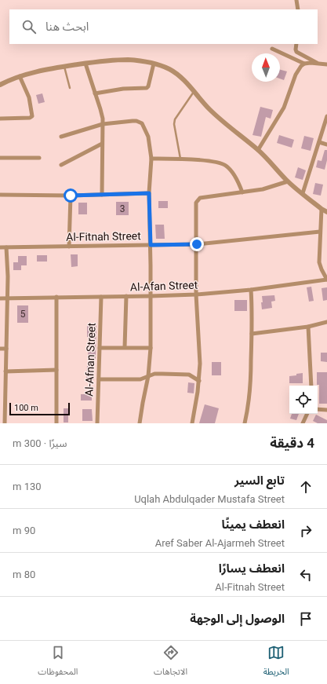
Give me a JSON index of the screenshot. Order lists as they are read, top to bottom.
{
  "streets": {
    "street": ["Al-Fitnah Street", "Al-Afan Street", "Al-Afnan Street"]
  },
  "crossings": [
    ["Al-Afan Street", "Al-Afnan Street"]
  ],
  "house_numbers": ["3", "5"],
  "scale_bar": "100 m",
  "north": "top",
  "page": {
    "search": "ابحث هنا",
    "scale": "100 m",
    "heading": ["4 دقيقة", "سيرًا · 300 m"],
    "list": [
      ["تابع السير", "Uqlah Abdulqader Mustafa Street", "130 m"],
      ["انعطف يمينًا", "Aref Saber Al-Ajarmeh Street", "90 m"],
      ["انعطف يسارًا", "Al-Fitnah Street", "80 m"],
      "الوصول إلى الوجهة"
    ],
    "nav": ["الخريطة", "الاتجاهات", "المحفوظات"]
  }
}
